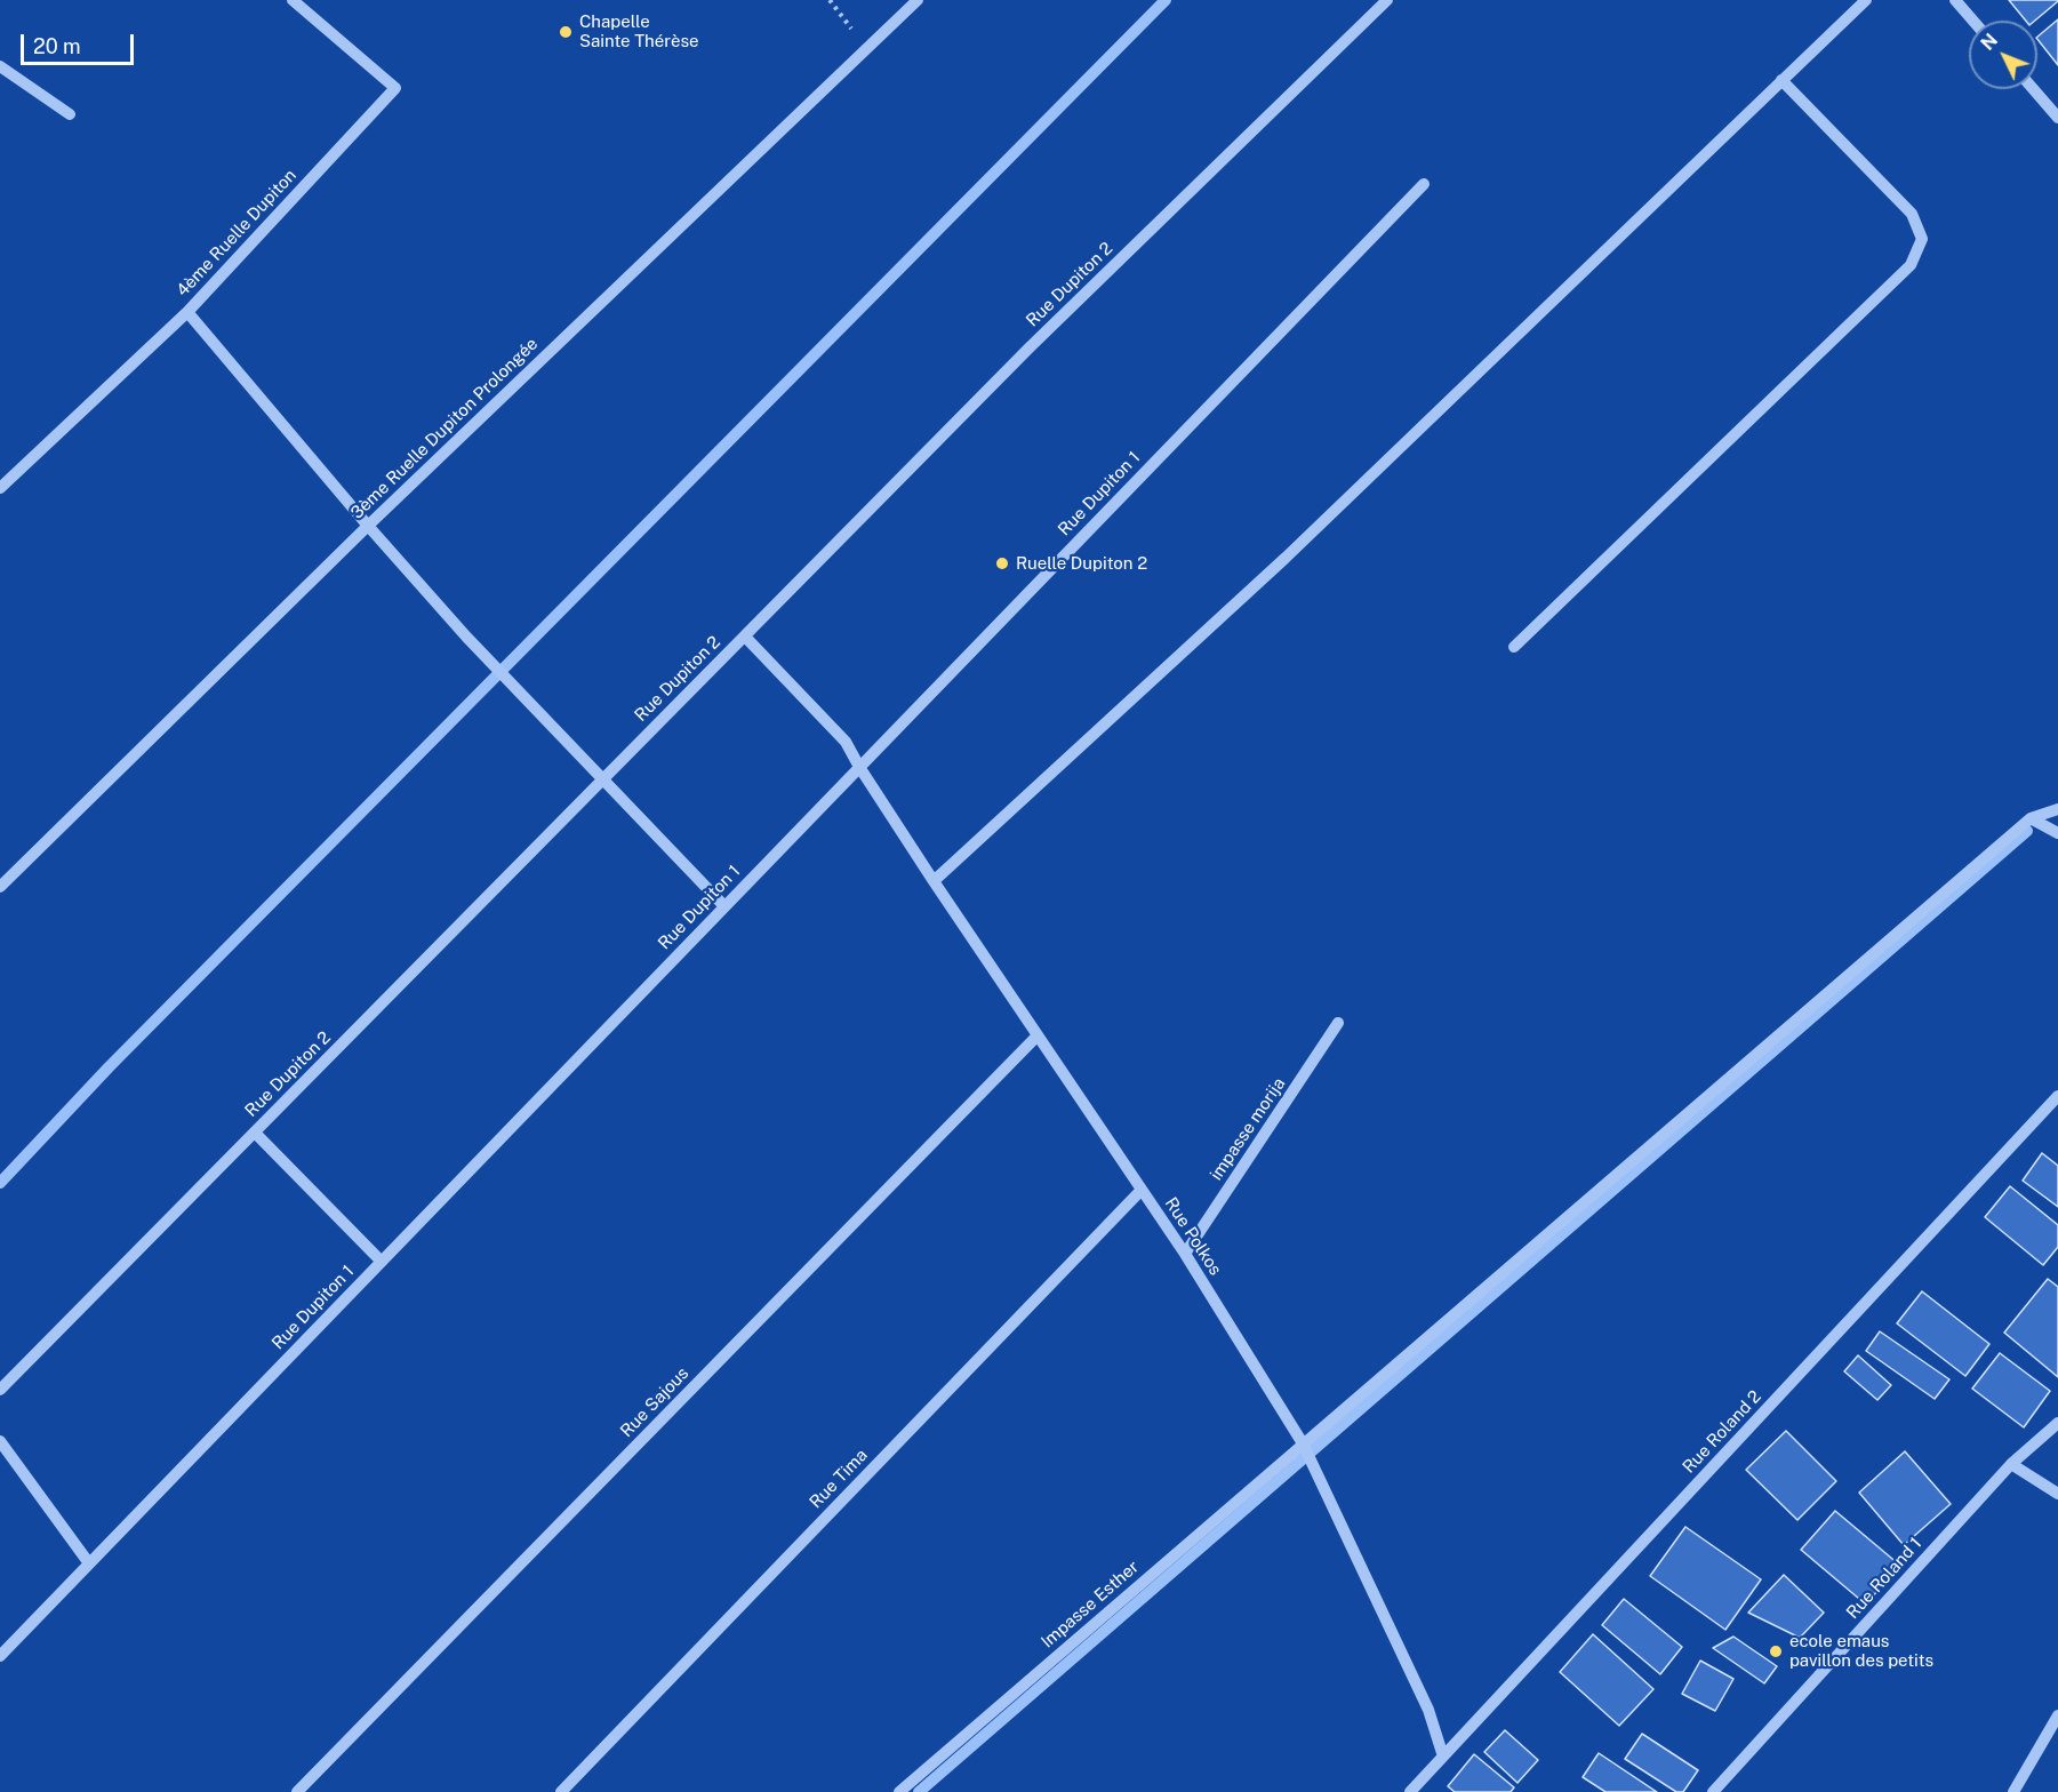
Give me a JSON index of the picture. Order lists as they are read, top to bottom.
{
  "streets": {
    "street": [
      "4ème Ruelle Dupiton",
      "Rue Dupiton 2",
      "3ème Ruelle Dupiton Prolongée",
      "Rue Dupiton 1",
      "impasse morija",
      "Rue Polkos",
      "Rue Sajous",
      "Rue Roland 2",
      "Rue Tima",
      "Rue Roland 1",
      "Impasse Esther"
    ]
  },
  "crossings": [
    ["Rue Dupiton 2", "Rue Polkos"],
    ["Rue Dupiton 1", "Rue Polkos"],
    ["impasse morija", "Rue Polkos"],
    ["Rue Polkos", "Rue Sajous"],
    ["Rue Polkos", "Rue Roland 2"],
    ["Rue Polkos", "Rue Tima"],
    ["Rue Polkos", "Impasse Esther"]
  ],
  "places": ["Chapelle Sainte Thérèse", "Ruelle Dupiton 2", "ecole emaus pavillon des petits"],
  "scale_bar": "20 m",
  "north": "top left"
}
